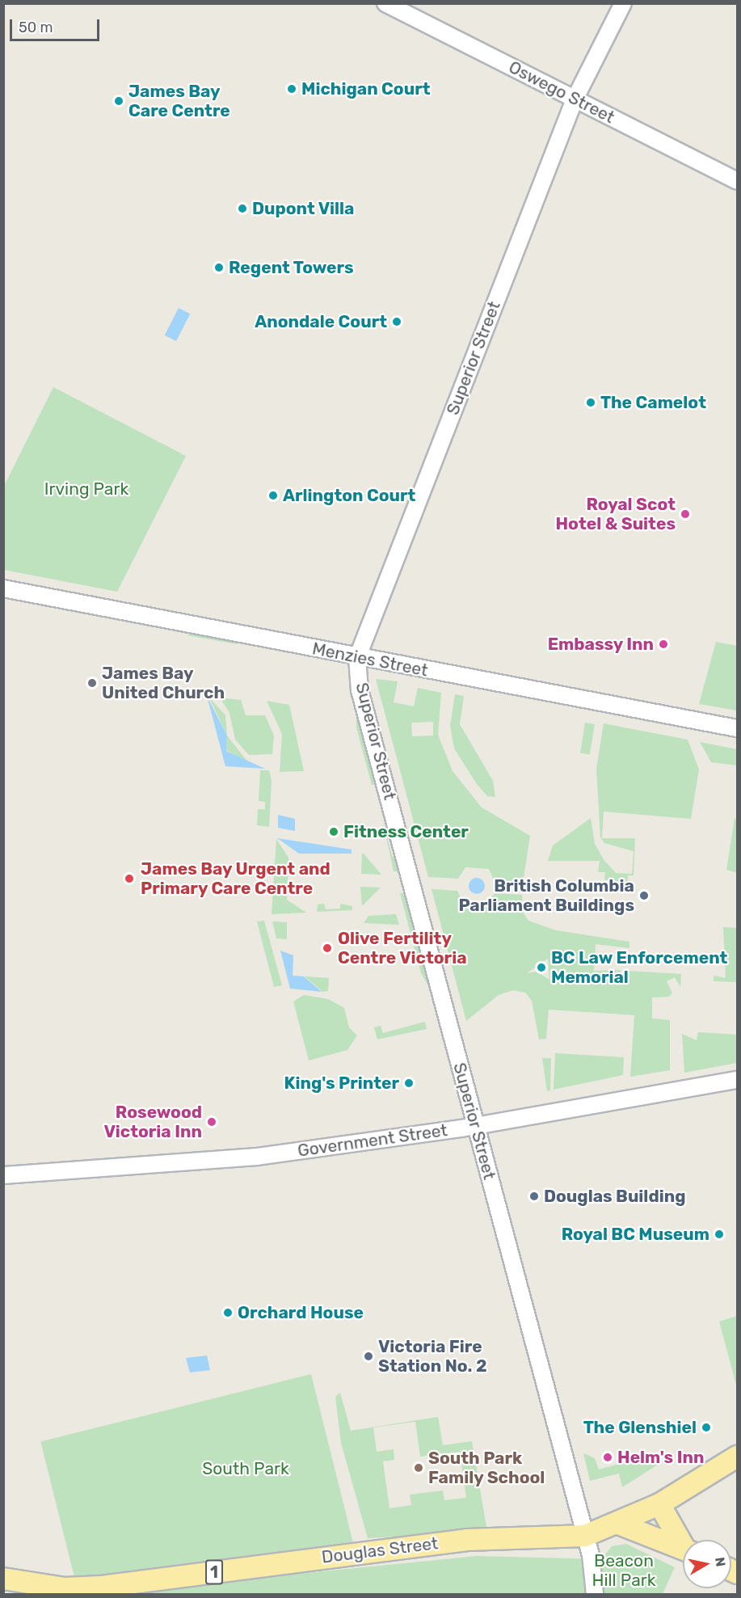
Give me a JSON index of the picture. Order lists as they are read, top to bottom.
{
  "streets": {
    "main road": ["Douglas Street", "1"],
    "street": [
      "Oswego Street",
      "Superior Street",
      "Menzies Street",
      "Government Street"
    ]
  },
  "crossings": [
    ["Oswego Street", "Superior Street"],
    ["Superior Street", "Menzies Street"],
    ["Superior Street", "Government Street"],
    ["Superior Street", "Douglas Street"]
  ],
  "parks": ["Irving Park", "South Park", "Beacon Hill Park"],
  "places": [
    "Michigan Court",
    "James Bay Care Centre",
    "Dupont Villa",
    "Regent Towers",
    "Anondale Court",
    "The Camelot",
    "Arlington Court",
    "Royal Scot Hotel & Suites",
    "Embassy Inn",
    "James Bay United Church",
    "Fitness Center",
    "James Bay Urgent and Primary Care Centre",
    "British Columbia Parliament Buildings",
    "Olive Fertility Centre Victoria",
    "BC Law Enforcement Memorial",
    "King's Printer",
    "Rosewood Victoria Inn",
    "Douglas Building",
    "Royal BC Museum",
    "Orchard House",
    "Victoria Fire Station No. 2",
    "The Glenshiel",
    "Helm's Inn",
    "South Park Family School"
  ],
  "scale_bar": "50 m",
  "north": "right"
}
